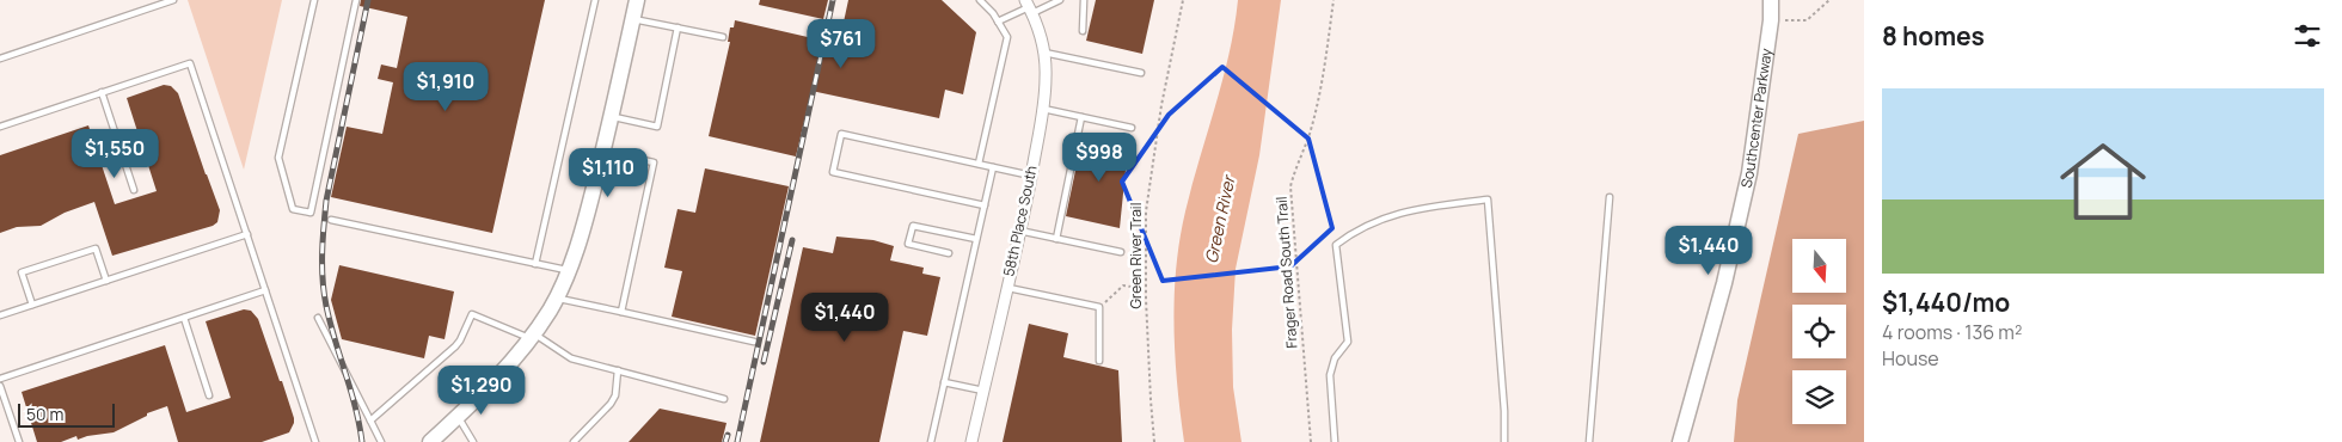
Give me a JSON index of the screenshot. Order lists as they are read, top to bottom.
{
  "streets": {
    "main road": ["Southcenter Parkway"],
    "street": ["58th Place South"],
    "path": ["Green River Trail", "Frager Road South Trail"]
  },
  "water": ["Green River"],
  "scale_bar": "50 m",
  "north": "bottom",
  "page": {
    "heading": "8 homes",
    "price": [
      "$761",
      "$1,910",
      "$1,550",
      "$998",
      "$1,110",
      "$1,440",
      "$1,440",
      "$1,290"
    ],
    "list": [
      {
        "name": "$1,440/mo",
        "note": "4 rooms · 136 m² · House"
      }
    ],
    "scale": "50 m"
  }
}
